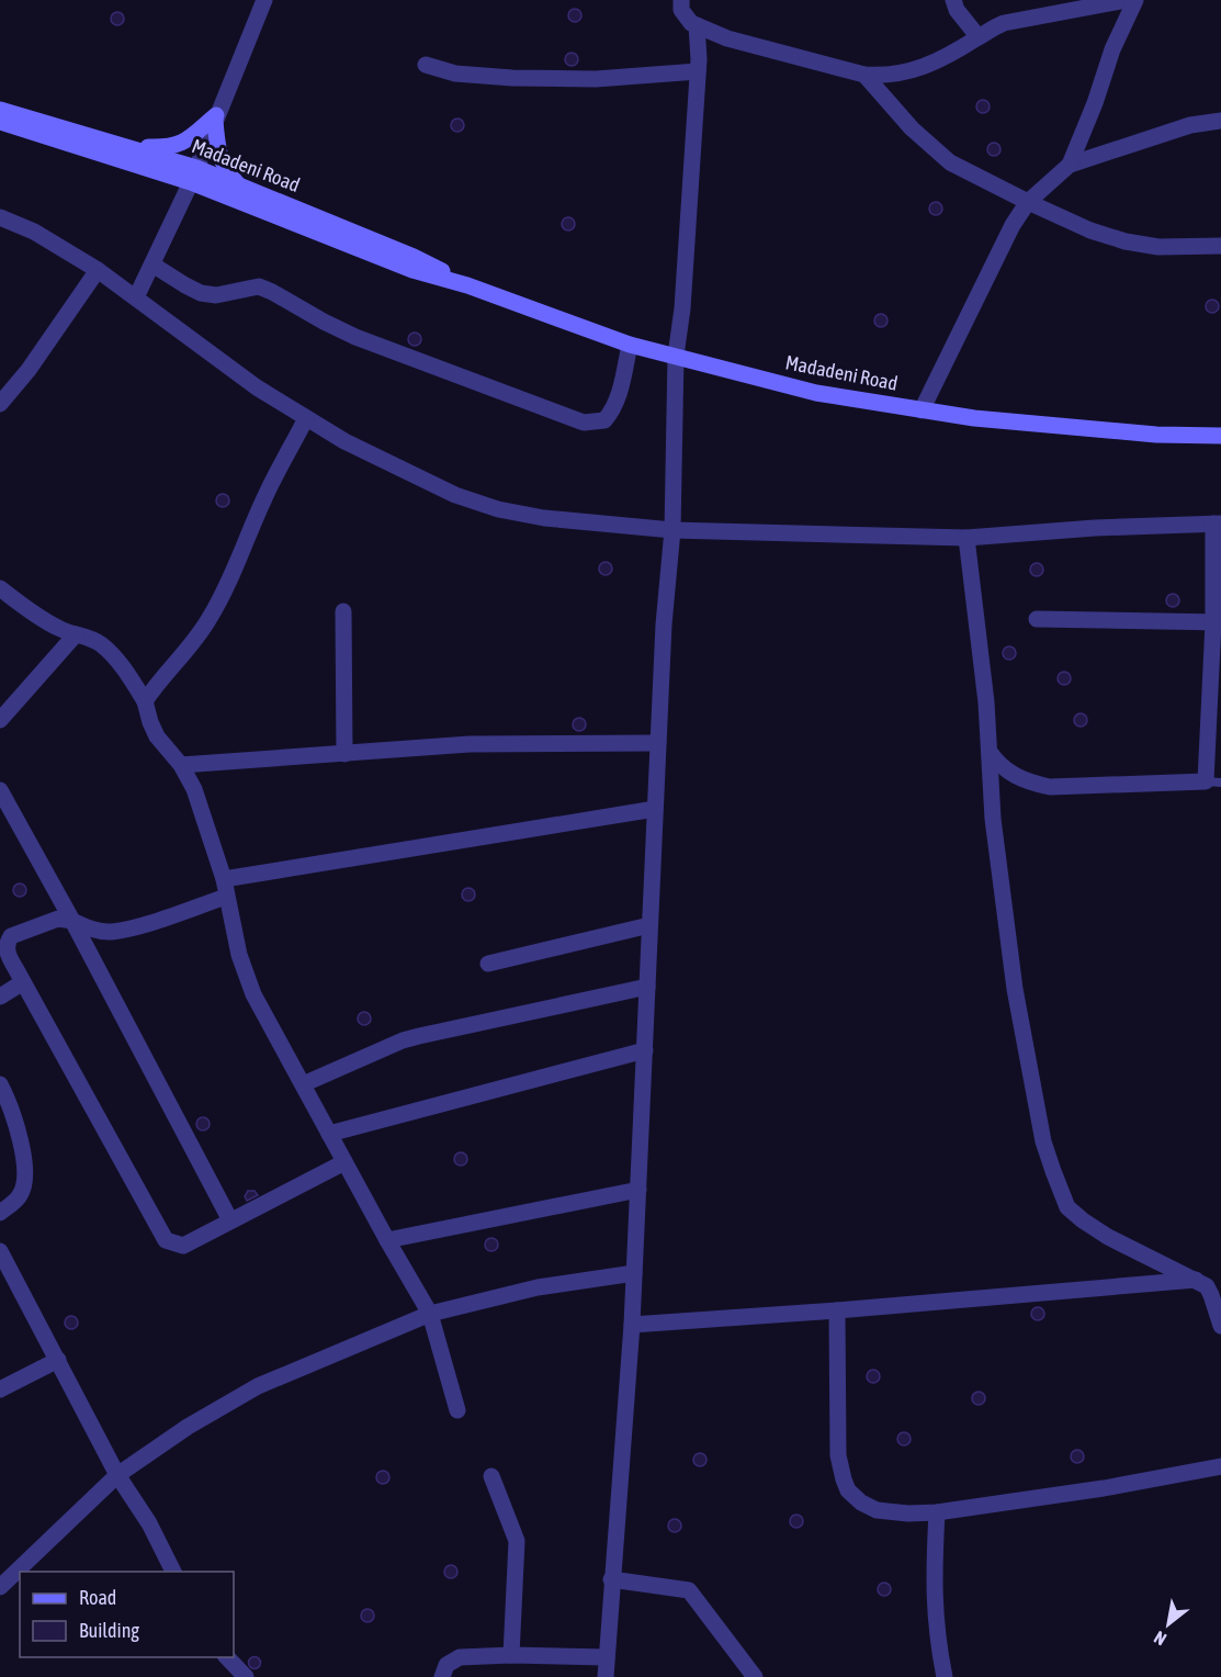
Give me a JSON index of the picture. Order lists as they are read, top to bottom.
{
  "streets": {
    "street": ["Madadeni Road"]
  },
  "legend": ["Road", "Building"],
  "north": "bottom left"
}
